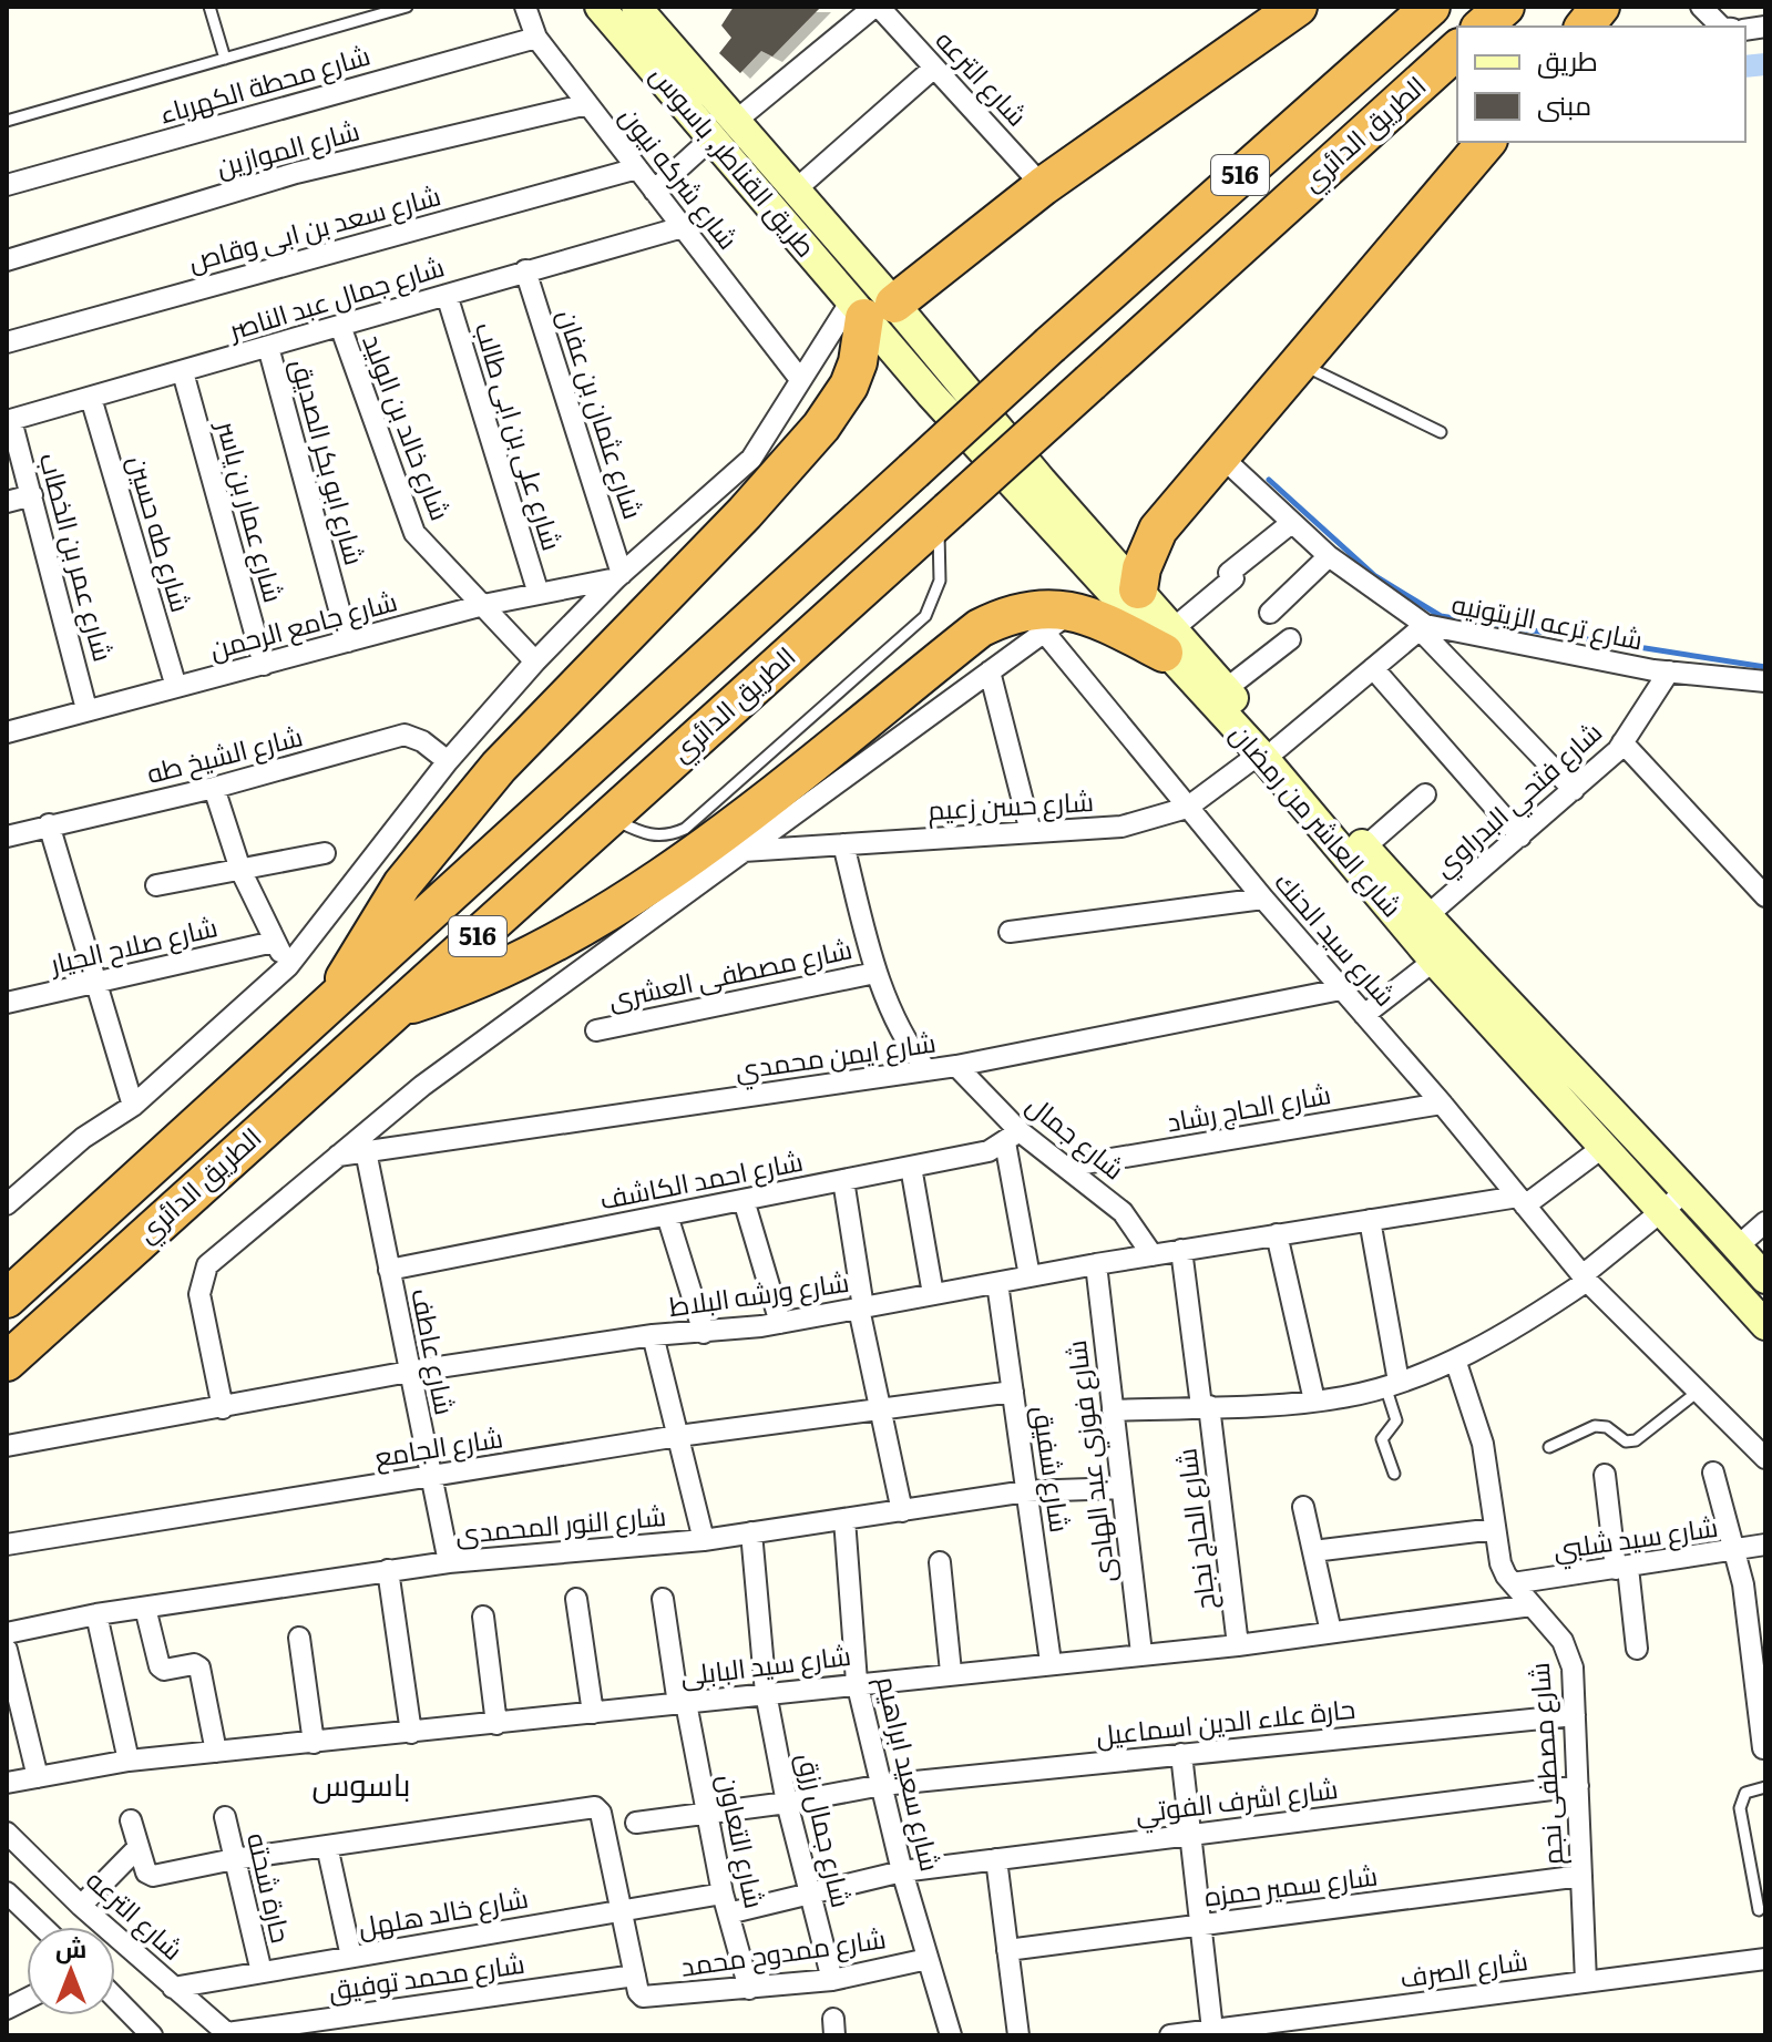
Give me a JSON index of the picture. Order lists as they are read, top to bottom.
{
  "streets": {
    "highway": ["الطريق الدائري", "516"],
    "main road": ["طريق القناطر, باسوس", "شارع العاشر من رمضان"],
    "street": [
      "شارع الترعه",
      "شارع محطة الكهرباء",
      "شارع الموازين",
      "شارع شركه نيون",
      "شارع سعد بن ابى وقاص",
      "شارع جمال عبد الناصر",
      "شارع عثمان بن عفان",
      "شارع خالد بن الوليد",
      "شارع على بن ابى طالب",
      "شارع ابو بكر الصديق",
      "شارع عمار بن ياسر",
      "شارع طه حسين",
      "شارع عمر بن الخطاب",
      "شارع ترعه الزيتونيه",
      "شارع جامع الرحمن",
      "شارع الشيخ طه",
      "شارع فتحي البدراوي",
      "شارع حسن زعيم",
      "شارع سيد الحنك",
      "شارع صلاح الجيار",
      "شارع مصطفى العشرى",
      "شارع ايمن محمدي",
      "شارع الحاج رشاد",
      "شارع جمال",
      "شارع احمد الكاشف",
      "شارع ورشه البلاط",
      "شارع عاطف",
      "شارع الجامع",
      "شارع فوزي عبد الهادى",
      "شارع شفيق",
      "شارع النور المحمدى",
      "شارع الحاج نجاح",
      "شارع سيد شلبي",
      "شارع سيد البابلى",
      "حارة علاء الدين اسماعيل",
      "شارع مصطفى نجم",
      "شارع سعيد ابراهيم",
      "شارع اشرف الفوتي",
      "شارع جمال رزق",
      "شارع التعاون",
      "شارع سمير حمزه",
      "حارة شحته",
      "شارع خالد هلهل",
      "شارع ممدوح محمد",
      "شارع الصرف",
      "شارع محمد توفيق"
    ]
  },
  "crossings": [
    ["شارع الترعه", "شارع خالد هلهل"],
    ["شارع الترعه", "شارع محمد توفيق"],
    ["شارع محطة الكهرباء", "شارع شركه نيون"],
    ["شارع الموازين", "شارع شركه نيون"],
    ["طريق القناطر, باسوس", "شارع العاشر من رمضان"],
    ["شارع شركه نيون", "شارع سعد بن ابى وقاص"],
    ["شارع شركه نيون", "شارع جمال عبد الناصر"],
    ["شارع جمال عبد الناصر", "شارع عثمان بن عفان"],
    ["شارع جمال عبد الناصر", "شارع خالد بن الوليد"],
    ["شارع جمال عبد الناصر", "شارع على بن ابى طالب"],
    ["شارع جمال عبد الناصر", "شارع ابو بكر الصديق"],
    ["شارع جمال عبد الناصر", "شارع عمار بن ياسر"],
    ["شارع جمال عبد الناصر", "شارع طه حسين"],
    ["شارع جمال عبد الناصر", "شارع عمر بن الخطاب"],
    ["شارع عثمان بن عفان", "شارع جامع الرحمن"],
    ["شارع خالد بن الوليد", "شارع جامع الرحمن"],
    ["شارع على بن ابى طالب", "شارع جامع الرحمن"],
    ["شارع ابو بكر الصديق", "شارع جامع الرحمن"],
    ["شارع عمار بن ياسر", "شارع جامع الرحمن"],
    ["شارع طه حسين", "شارع جامع الرحمن"],
    ["شارع عمر بن الخطاب", "شارع جامع الرحمن"],
    ["شارع ترعه الزيتونيه", "شارع فتحي البدراوي"],
    ["شارع ترعه الزيتونيه", "شارع حسن زعيم"],
    ["شارع فتحي البدراوي", "شارع العاشر من رمضان"],
    ["شارع حسن زعيم", "شارع العاشر من رمضان"],
    ["شارع حسن زعيم", "شارع سيد الحنك"],
    ["شارع سيد الحنك", "شارع ايمن محمدي"],
    ["شارع سيد الحنك", "شارع الحاج رشاد"],
    ["شارع سيد الحنك", "شارع ورشه البلاط"],
    ["شارع ايمن محمدي", "شارع جمال"],
    ["شارع ايمن محمدي", "شارع عاطف"],
    ["شارع الحاج رشاد", "شارع جمال"],
    ["شارع جمال", "شارع احمد الكاشف"],
    ["شارع جمال", "شارع ورشه البلاط"],
    ["شارع احمد الكاشف", "شارع عاطف"],
    ["شارع ورشه البلاط", "شارع عاطف"],
    ["شارع ورشه البلاط", "شارع فوزي عبد الهادى"],
    ["شارع ورشه البلاط", "شارع شفيق"],
    ["شارع ورشه البلاط", "شارع الحاج نجاح"],
    ["شارع عاطف", "شارع الجامع"],
    ["شارع عاطف", "شارع النور المحمدى"],
    ["شارع الجامع", "شارع شفيق"],
    ["شارع فوزي عبد الهادى", "شارع النور المحمدى"],
    ["شارع فوزي عبد الهادى", "شارع سيد البابلى"],
    ["شارع شفيق", "شارع النور المحمدى"],
    ["شارع شفيق", "شارع سيد البابلى"],
    ["شارع النور المحمدى", "شارع سعيد ابراهيم"],
    ["شارع الحاج نجاح", "شارع سيد البابلى"],
    ["شارع سيد شلبي", "شارع مصطفى نجم"],
    ["شارع سيد البابلى", "شارع مصطفى نجم"],
    ["شارع سيد البابلى", "شارع سعيد ابراهيم"],
    ["شارع سيد البابلى", "شارع جمال رزق"],
    ["شارع سيد البابلى", "شارع التعاون"],
    ["حارة علاء الدين اسماعيل", "شارع مصطفى نجم"],
    ["حارة علاء الدين اسماعيل", "شارع سعيد ابراهيم"],
    ["حارة علاء الدين اسماعيل", "شارع جمال رزق"],
    ["حارة علاء الدين اسماعيل", "شارع التعاون"],
    ["شارع مصطفى نجم", "شارع اشرف الفوتي"],
    ["شارع مصطفى نجم", "شارع سمير حمزه"],
    ["شارع مصطفى نجم", "شارع الصرف"],
    ["شارع سعيد ابراهيم", "شارع اشرف الفوتي"],
    ["شارع سعيد ابراهيم", "شارع ممدوح محمد"],
    ["شارع اشرف الفوتي", "شارع جمال رزق"],
    ["شارع اشرف الفوتي", "شارع خالد هلهل"],
    ["شارع جمال رزق", "شارع خالد هلهل"],
    ["شارع جمال رزق", "شارع ممدوح محمد"],
    ["شارع التعاون", "شارع خالد هلهل"],
    ["شارع التعاون", "شارع ممدوح محمد"],
    ["حارة شحته", "شارع خالد هلهل"],
    ["شارع ممدوح محمد", "شارع محمد توفيق"]
  ],
  "districts": ["باسوس"],
  "legend": ["طريق", "مبنى"],
  "north": "top"
}
